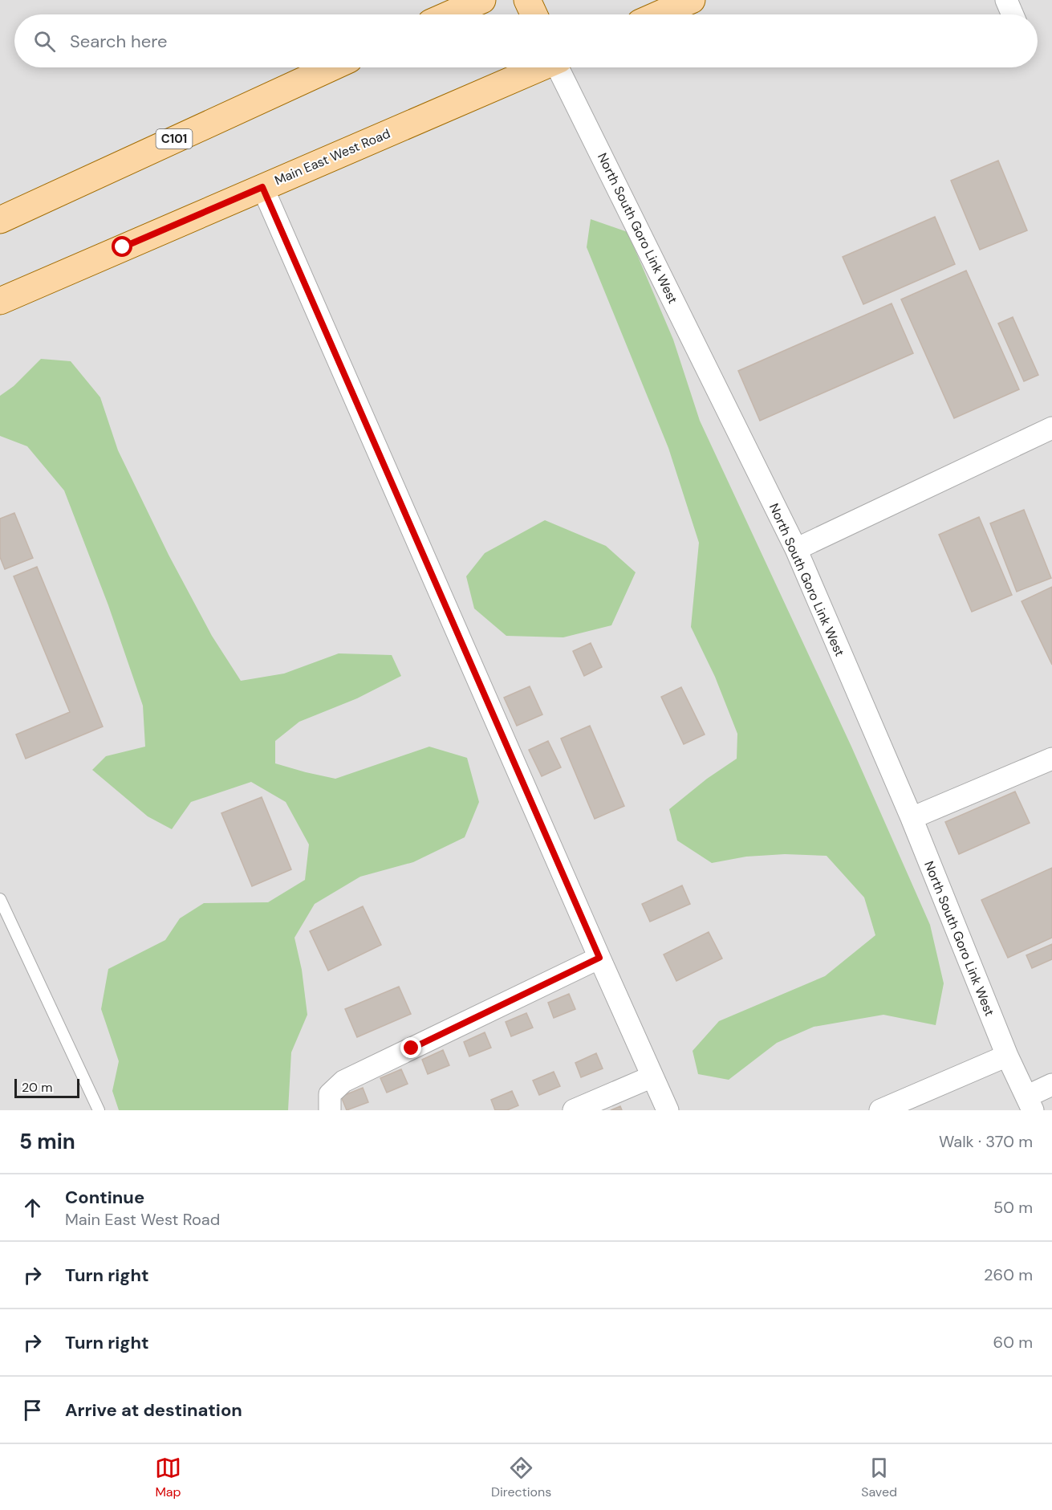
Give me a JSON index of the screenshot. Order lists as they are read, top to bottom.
{
  "streets": {
    "main road": ["C101", "Main East West Road"],
    "street": ["North South Goro Link West"]
  },
  "scale_bar": "20 m",
  "page": {
    "search": "Search here",
    "scale": "20 m",
    "heading": ["5 min", "Walk · 370 m"],
    "list": [
      ["Continue", "Main East West Road", "50 m"],
      ["Turn right", "260 m"],
      ["Turn right", "60 m"],
      "Arrive at destination"
    ],
    "nav": ["Map", "Directions", "Saved"]
  }
}
